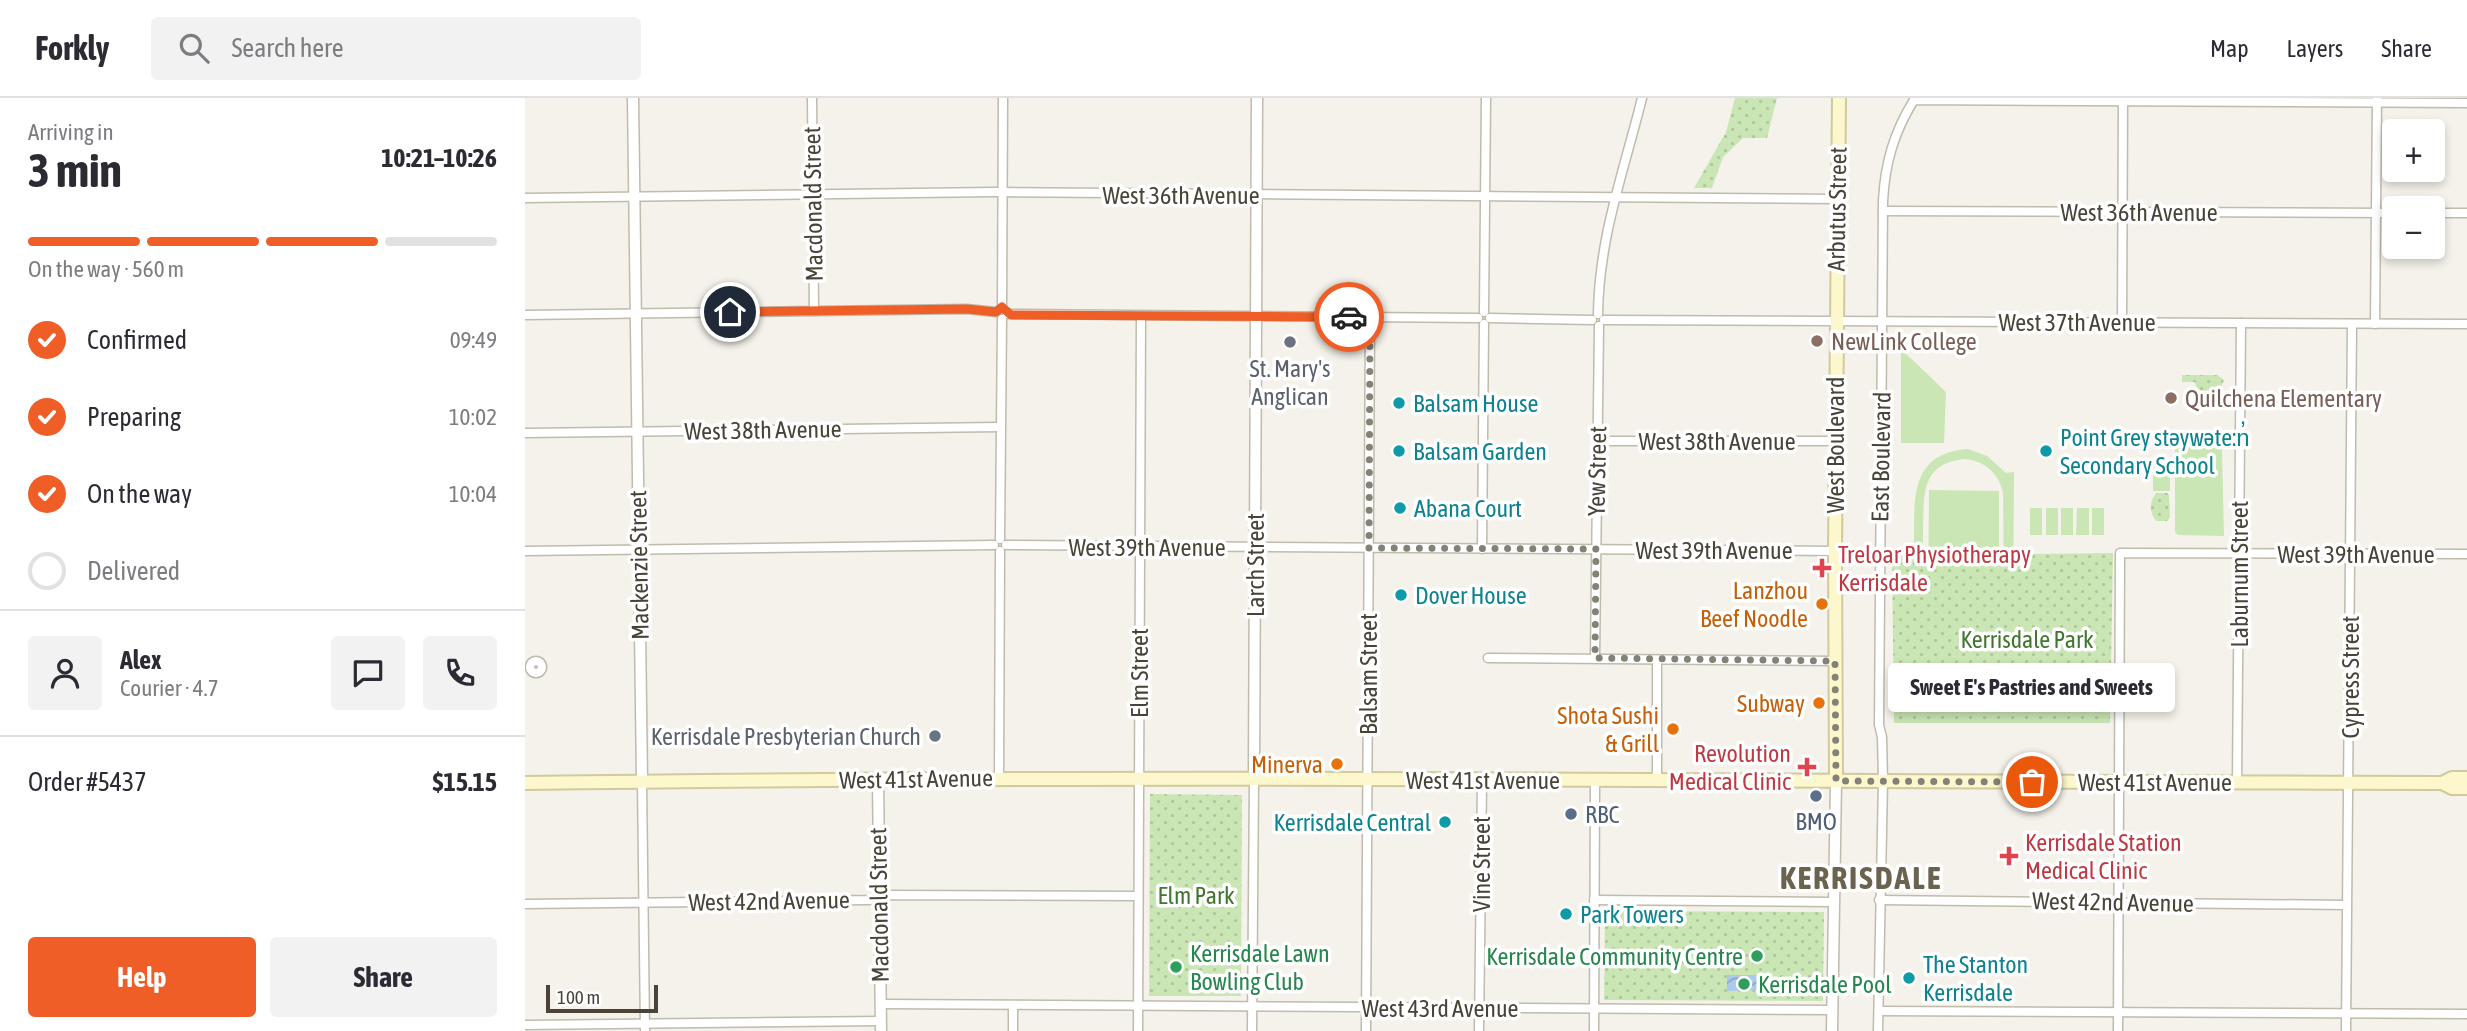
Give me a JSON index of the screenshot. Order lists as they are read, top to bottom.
{
  "streets": {
    "main road": ["Arbutus Street", "West Boulevard", "West 41st Avenue"],
    "street": [
      "West 36th Avenue",
      "Macdonald Street",
      "West 37th Avenue",
      "West 38th Avenue",
      "East Boulevard",
      "Yew Street",
      "West 39th Avenue",
      "Mackenzie Street",
      "Larch Street",
      "Laburnum Street",
      "Elm Street",
      "Balsam Street",
      "Cypress Street",
      "Vine Street",
      "West 42nd Avenue",
      "West 43rd Avenue"
    ]
  },
  "crossings": [
    ["West 36th Avenue", "Macdonald Street"],
    ["West 36th Avenue", "Arbutus Street"],
    ["West 36th Avenue", "East Boulevard"],
    ["West 36th Avenue", "Yew Street"],
    ["West 36th Avenue", "Mackenzie Street"],
    ["West 36th Avenue", "Larch Street"],
    ["Macdonald Street", "West 37th Avenue"],
    ["Macdonald Street", "West 41st Avenue"],
    ["Macdonald Street", "West 42nd Avenue"],
    ["Macdonald Street", "West 43rd Avenue"],
    ["Arbutus Street", "West 37th Avenue"],
    ["Arbutus Street", "West Boulevard"],
    ["West 37th Avenue", "West Boulevard"],
    ["West 37th Avenue", "East Boulevard"],
    ["West 37th Avenue", "Yew Street"],
    ["West 37th Avenue", "Mackenzie Street"],
    ["West 37th Avenue", "Larch Street"],
    ["West 37th Avenue", "Laburnum Street"],
    ["West 37th Avenue", "Elm Street"],
    ["West 37th Avenue", "Balsam Street"],
    ["West 37th Avenue", "Cypress Street"],
    ["West 38th Avenue", "West Boulevard"],
    ["West 38th Avenue", "Yew Street"],
    ["West 38th Avenue", "Mackenzie Street"],
    ["West Boulevard", "West 39th Avenue"],
    ["West Boulevard", "West 41st Avenue"],
    ["West Boulevard", "West 43rd Avenue"],
    ["East Boulevard", "West 41st Avenue"],
    ["East Boulevard", "West 42nd Avenue"],
    ["Yew Street", "West 39th Avenue"],
    ["West 39th Avenue", "Mackenzie Street"],
    ["West 39th Avenue", "Larch Street"],
    ["West 39th Avenue", "Laburnum Street"],
    ["West 39th Avenue", "Elm Street"],
    ["West 39th Avenue", "Balsam Street"],
    ["West 39th Avenue", "Cypress Street"],
    ["West 39th Avenue", "West 41st Avenue"],
    ["Mackenzie Street", "West 41st Avenue"],
    ["Mackenzie Street", "West 42nd Avenue"],
    ["Larch Street", "West 41st Avenue"],
    ["Larch Street", "West 43rd Avenue"],
    ["Laburnum Street", "West 41st Avenue"],
    ["Elm Street", "West 41st Avenue"],
    ["Elm Street", "West 42nd Avenue"],
    ["Elm Street", "West 43rd Avenue"],
    ["Balsam Street", "West 41st Avenue"],
    ["Balsam Street", "West 43rd Avenue"],
    ["Cypress Street", "West 41st Avenue"],
    ["Cypress Street", "West 42nd Avenue"],
    ["West 41st Avenue", "Vine Street"],
    ["Vine Street", "West 43rd Avenue"]
  ],
  "districts": ["KERRISDALE"],
  "parks": ["Kerrisdale Park", "Elm Park"],
  "places": {
    "other": [
      "NewLink College",
      "St. Mary's Anglican",
      "Quilchena Elementary",
      "Balsam House",
      "Balsam Garden",
      "Point Grey stəywəte:n̓ Secondary School",
      "Abana Court",
      "Dover House",
      "Lanzhou Beef Noodle",
      "Subway",
      "Shota Sushi & Grill",
      "Kerrisdale Presbyterian Church",
      "Minerva",
      "Sweet E's Pastries and Sweets",
      "BMO",
      "RBC",
      "Kerrisdale Central",
      "Park Towers",
      "Kerrisdale Community Centre",
      "Kerrisdale Lawn Bowling Club",
      "The Stanton Kerrisdale",
      "Kerrisdale Pool"
    ],
    "health": ["Treloar Physiotherapy Kerrisdale", "Revolution Medical Clinic", "Kerrisdale Station Medical Clinic"]
  },
  "scale_bar": "100 m",
  "page": {
    "header": "Forkly",
    "search": "Search here",
    "nav": ["Map", "Layers", "Share"],
    "heading": ["3 min", "Arriving in", "10:21–10:26"],
    "panel": [
      "Alex",
      "Courier · 4.7",
      "Order #5437",
      "$15.15"
    ],
    "map_buttons": ["+", "−"],
    "bar": "On the way · 560 m",
    "list": [
      ["Confirmed", "09:49"],
      ["Preparing", "10:02"],
      ["On the way", "10:04"],
      "Delivered"
    ],
    "bubble": "Sweet E's Pastries and Sweets",
    "buttons": ["Help", "Share"],
    "scale": "100 m"
  }
}
